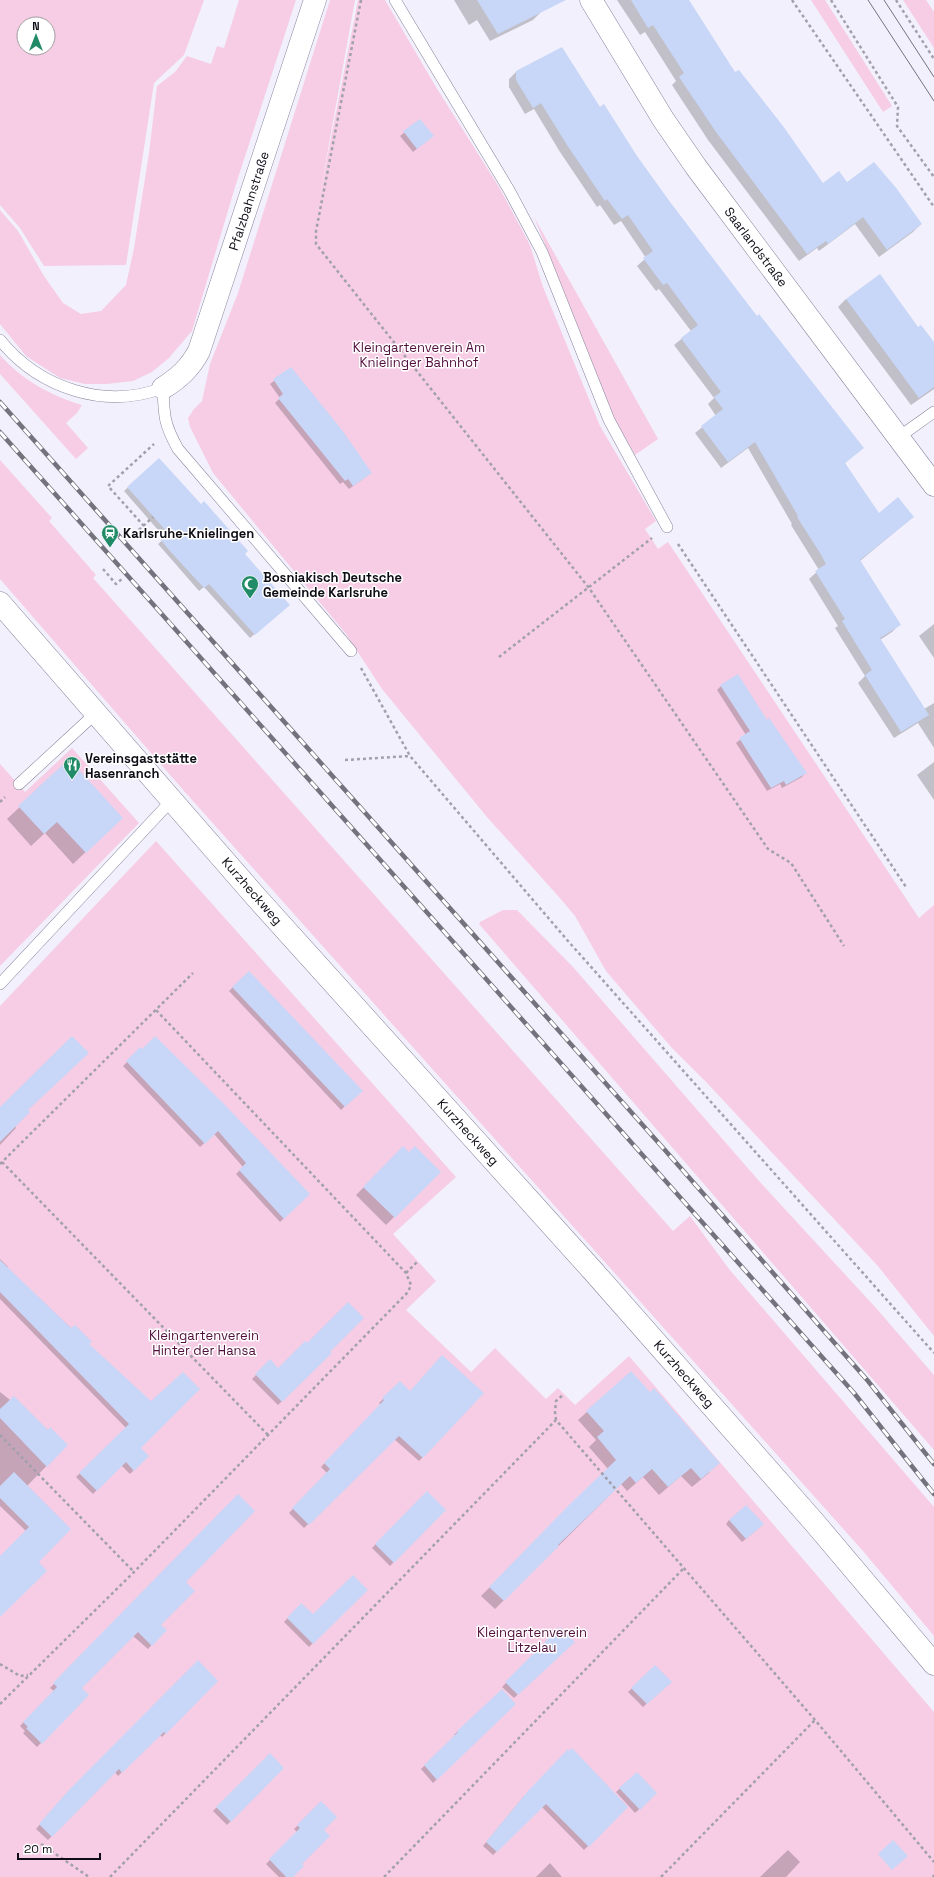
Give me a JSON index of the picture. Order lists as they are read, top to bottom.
{
  "streets": {
    "street": ["Pfalzbahnstraße", "Saarlandstraße", "Kurzheckweg"]
  },
  "parks": ["Kleingartenverein Am Knielinger Bahnhof", "Kleingartenverein Hinter der Hansa", "Kleingartenverein Litzelau"],
  "places": {
    "station": ["Karlsruhe-Knielingen"],
    "mosque": ["Bosniakisch Deutsche Gemeinde Karlsruhe"],
    "restaurant": ["Vereinsgaststätte Hasenranch"]
  },
  "scale_bar": "20 m",
  "north": "top"
}
